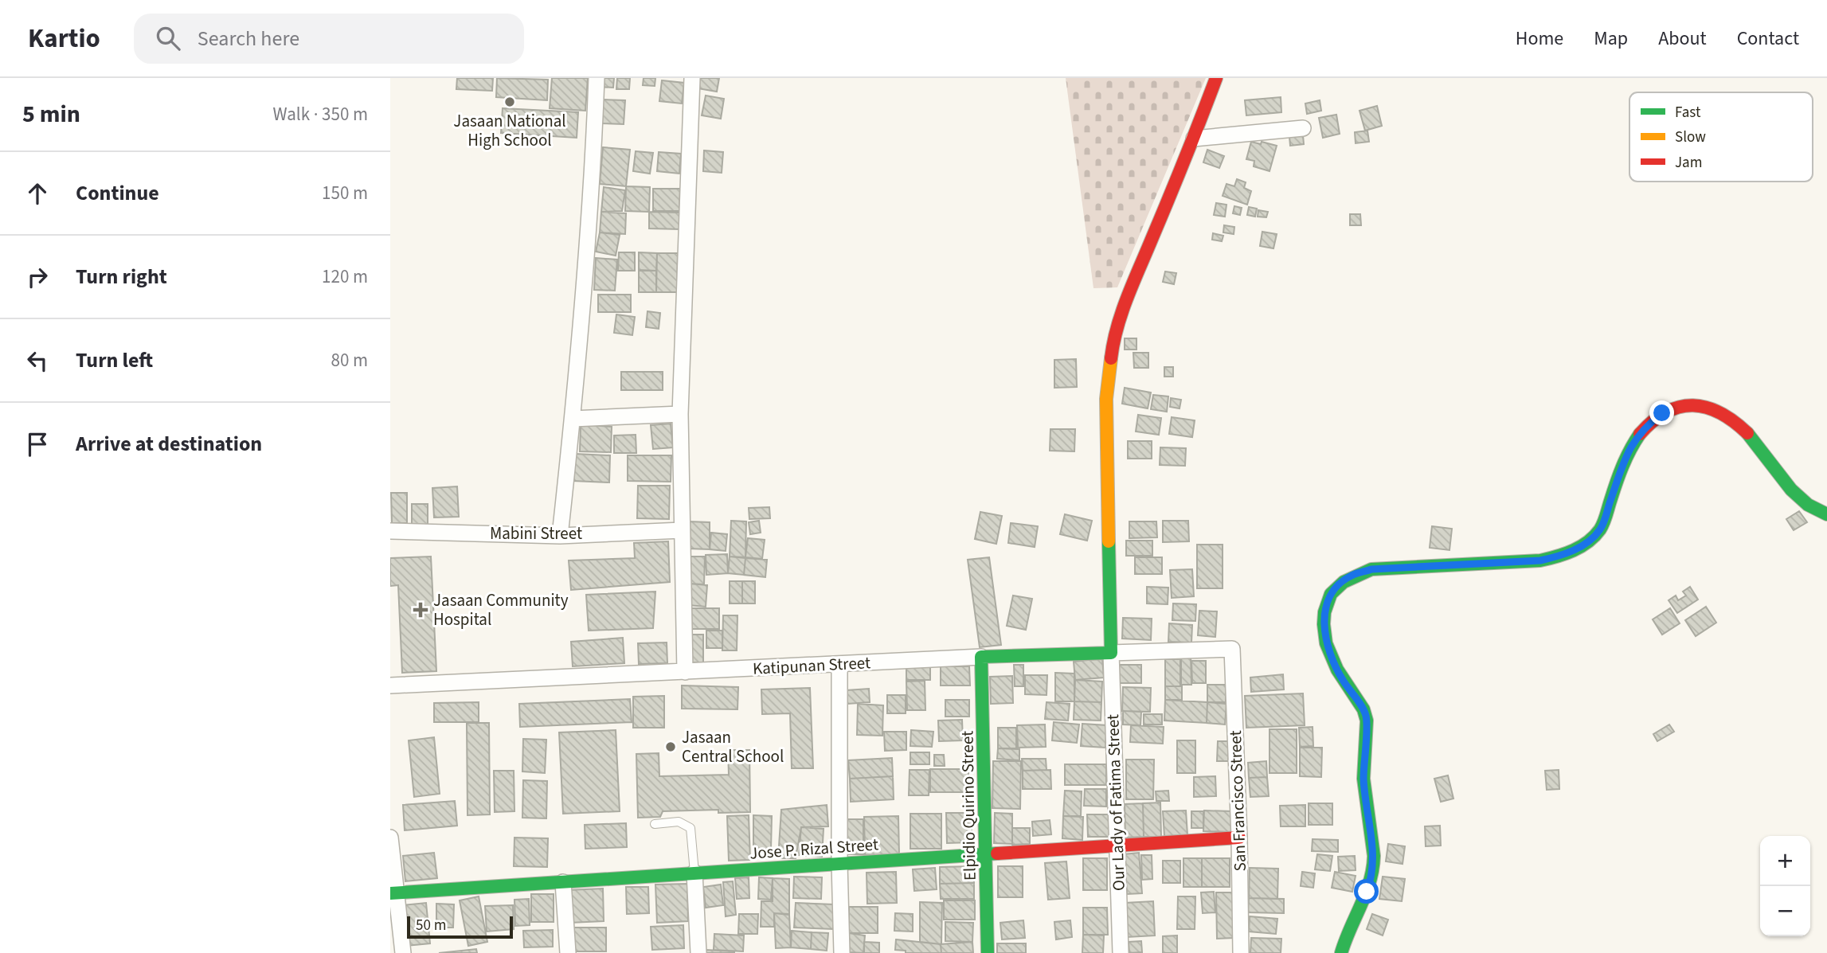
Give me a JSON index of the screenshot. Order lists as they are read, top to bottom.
{
  "streets": {
    "street": [
      "Mabini Street",
      "Katipunan Street",
      "San Francisco Street",
      "Our Lady of Fatima Street",
      "Elpidio Quirino Street",
      "Jose P. Rizal Street"
    ]
  },
  "crossings": [
    ["Katipunan Street", "San Francisco Street"],
    ["Katipunan Street", "Our Lady of Fatima Street"],
    ["Katipunan Street", "Elpidio Quirino Street"],
    ["San Francisco Street", "Jose P. Rizal Street"],
    ["Our Lady of Fatima Street", "Jose P. Rizal Street"],
    ["Elpidio Quirino Street", "Jose P. Rizal Street"]
  ],
  "places": {
    "other": ["Jasaan National High School", "Jasaan Central School"],
    "health": ["Jasaan Community Hospital"]
  },
  "legend": ["Fast", "Slow", "Jam"],
  "scale_bar": "50 m",
  "page": {
    "header": "Kartio",
    "search": "Search here",
    "nav": [
      "Home",
      "Map",
      "About",
      "Contact"
    ],
    "heading": ["5 min", "Walk · 350 m"],
    "list": [
      ["Continue", "150 m"],
      ["Turn right", "120 m"],
      ["Turn left", "80 m"],
      "Arrive at destination"
    ],
    "map_buttons": ["+", "−"],
    "scale": "50 m"
  }
}
